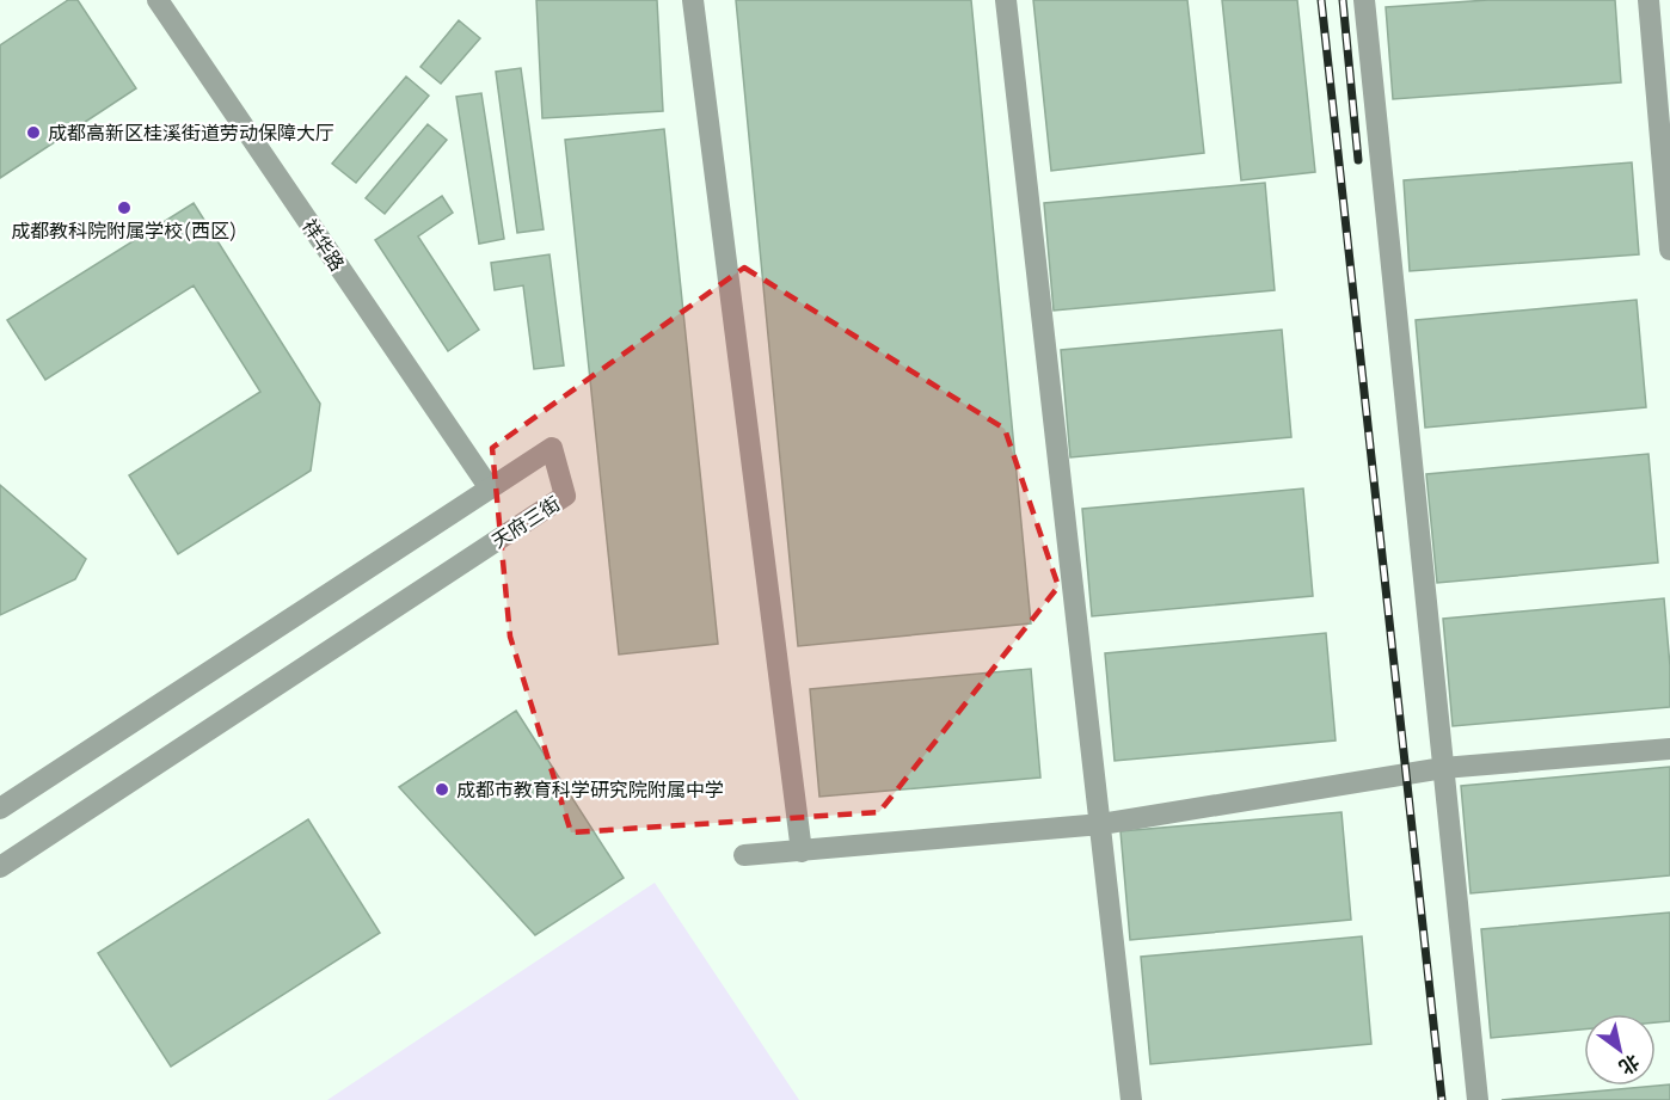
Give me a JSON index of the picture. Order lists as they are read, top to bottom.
{
  "streets": {
    "street": ["祥华路", "天府三街"]
  },
  "crossings": [
    ["祥华路", "天府三街"]
  ],
  "places": ["成都高新区桂溪街道劳动保障大厅", "成都教科院附属学校(西区)", "成都市教育科学研究院附属中学"],
  "north": "bottom right"
}
